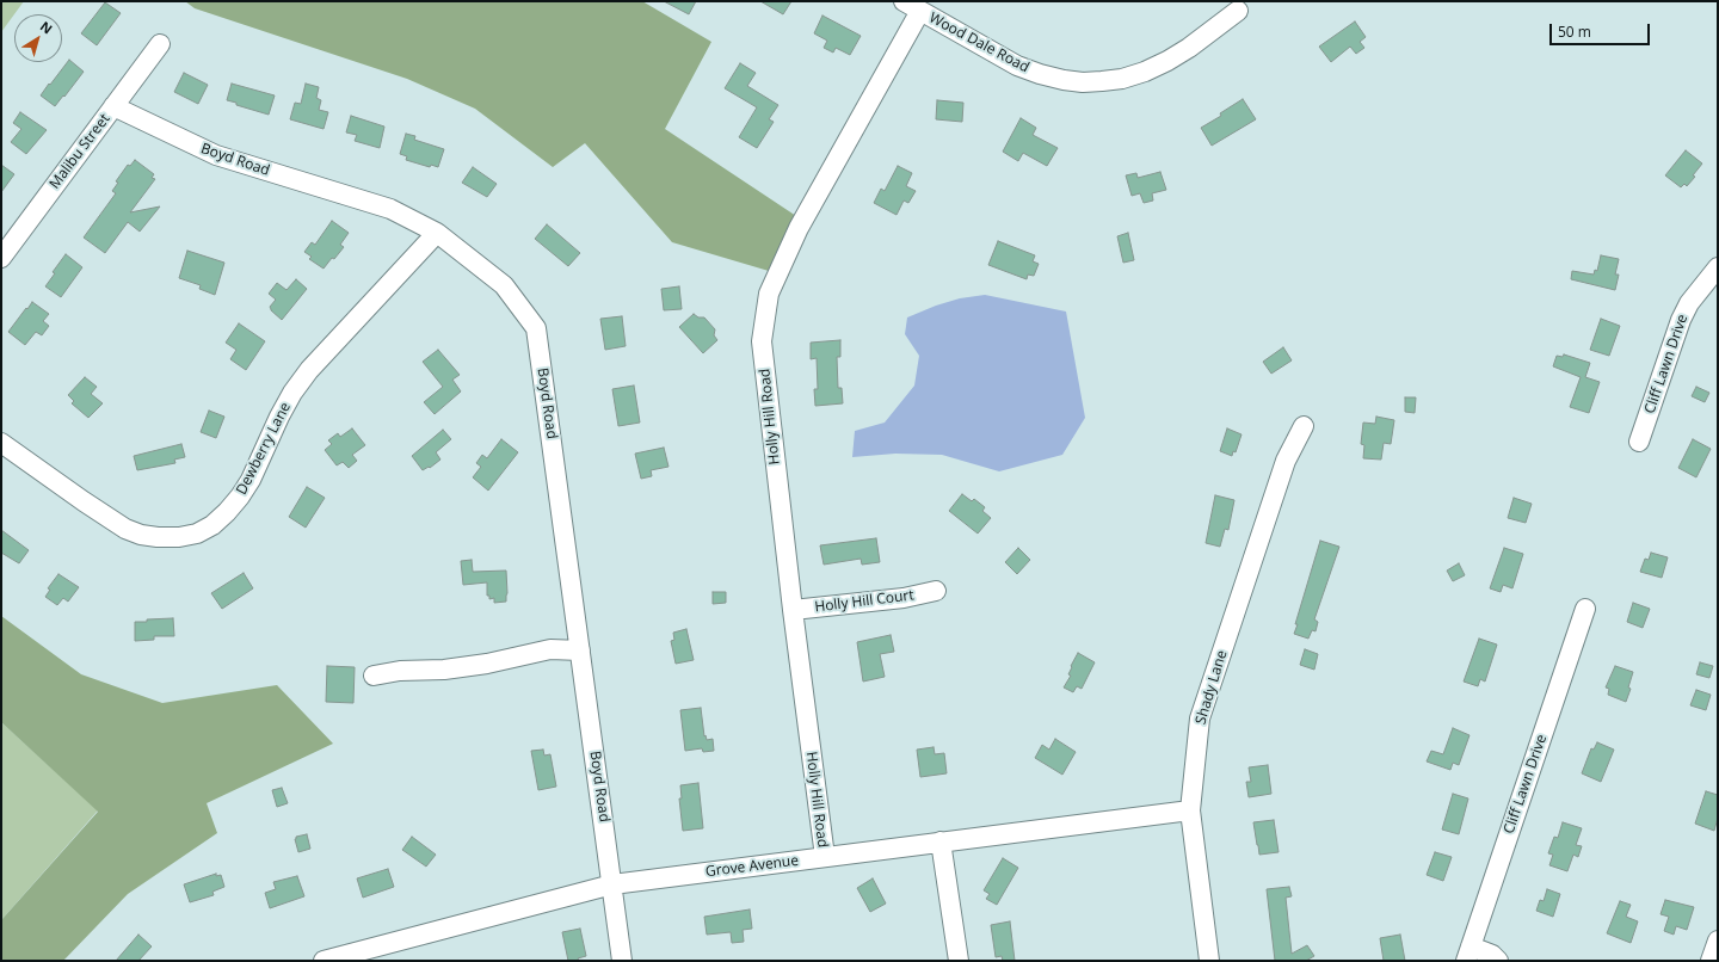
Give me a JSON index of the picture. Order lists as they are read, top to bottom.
{
  "streets": {
    "street": [
      "Wood Dale Road",
      "Malibu Street",
      "Boyd Road",
      "Cliff Lawn Drive",
      "Holly Hill Road",
      "Dewberry Lane",
      "Holly Hill Court",
      "Shady Lane",
      "Grove Avenue"
    ]
  },
  "crossings": [
    ["Wood Dale Road", "Holly Hill Road"],
    ["Malibu Street", "Boyd Road"],
    ["Boyd Road", "Dewberry Lane"],
    ["Boyd Road", "Grove Avenue"],
    ["Holly Hill Road", "Holly Hill Court"],
    ["Holly Hill Road", "Grove Avenue"],
    ["Shady Lane", "Grove Avenue"]
  ],
  "scale_bar": "50 m",
  "north": "top right"
}
